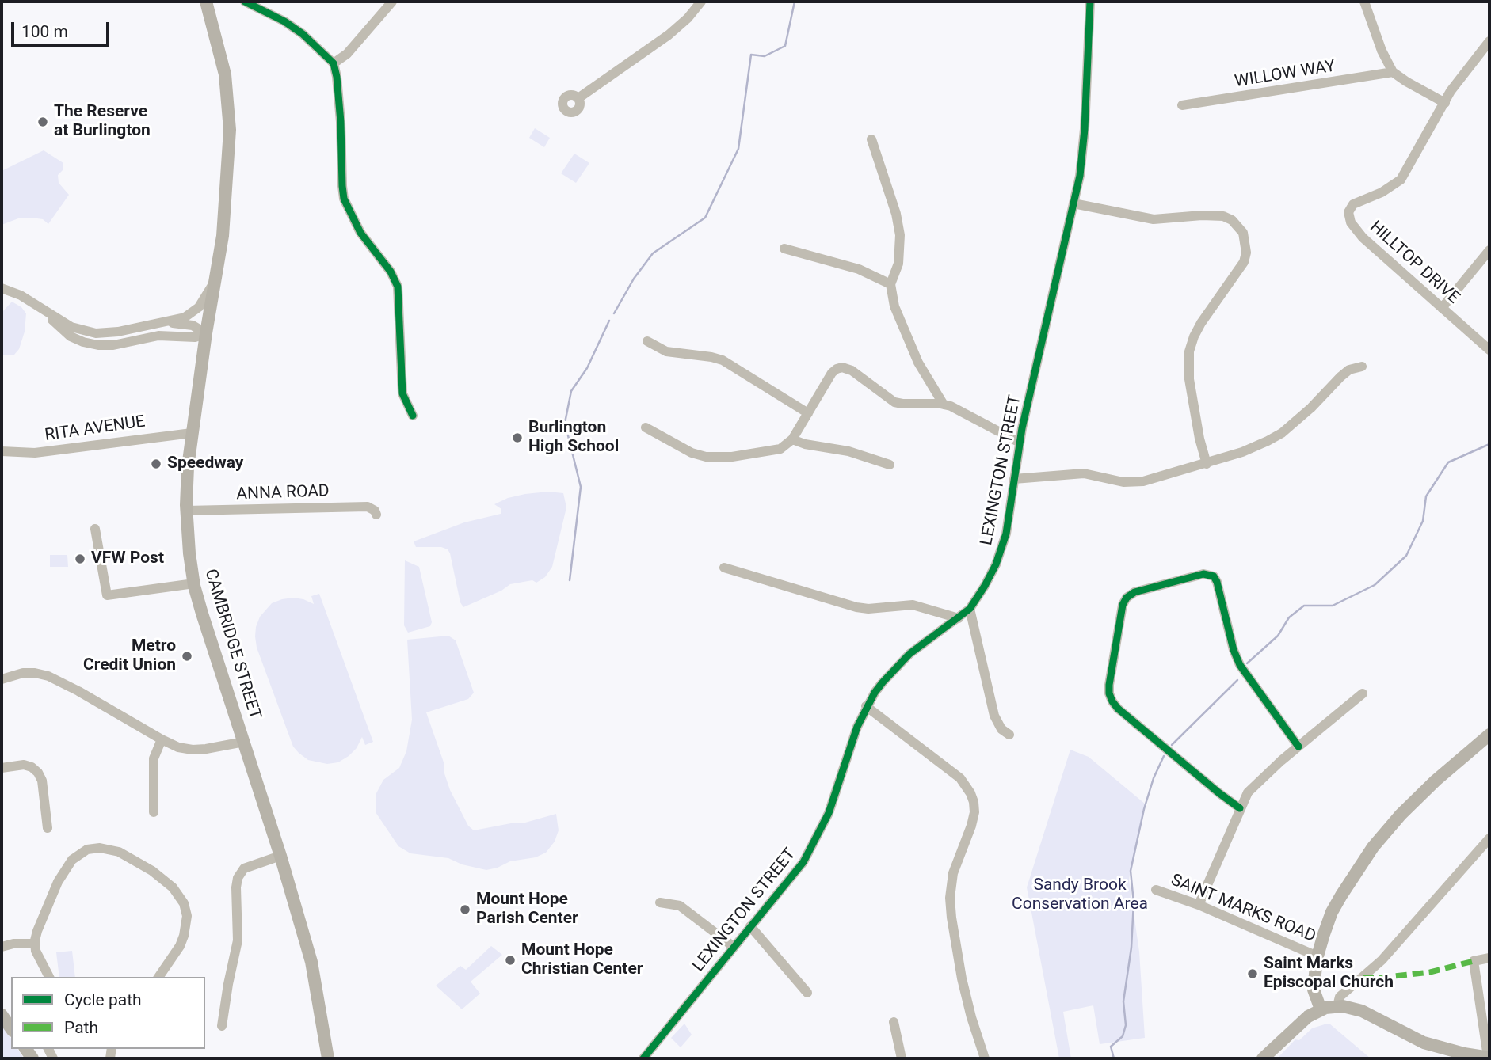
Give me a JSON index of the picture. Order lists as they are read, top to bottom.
{
  "streets": {
    "main road": ["CAMBRIDGE STREET"],
    "street": [
      "WILLOW WAY",
      "HILLTOP DRIVE",
      "RITA AVENUE",
      "LEXINGTON STREET",
      "ANNA ROAD",
      "SAINT MARKS ROAD"
    ]
  },
  "crossings": [
    ["RITA AVENUE", "CAMBRIDGE STREET"],
    ["ANNA ROAD", "CAMBRIDGE STREET"]
  ],
  "parks": ["Sandy Brook Conservation Area"],
  "places": [
    "The Reserve at Burlington",
    "Burlington High School",
    "Speedway",
    "VFW Post",
    "Metro Credit Union",
    "Mount Hope Parish Center",
    "Mount Hope Christian Center",
    "Saint Marks Episcopal Church"
  ],
  "legend": ["Cycle path", "Path"],
  "scale_bar": "100 m"
}
